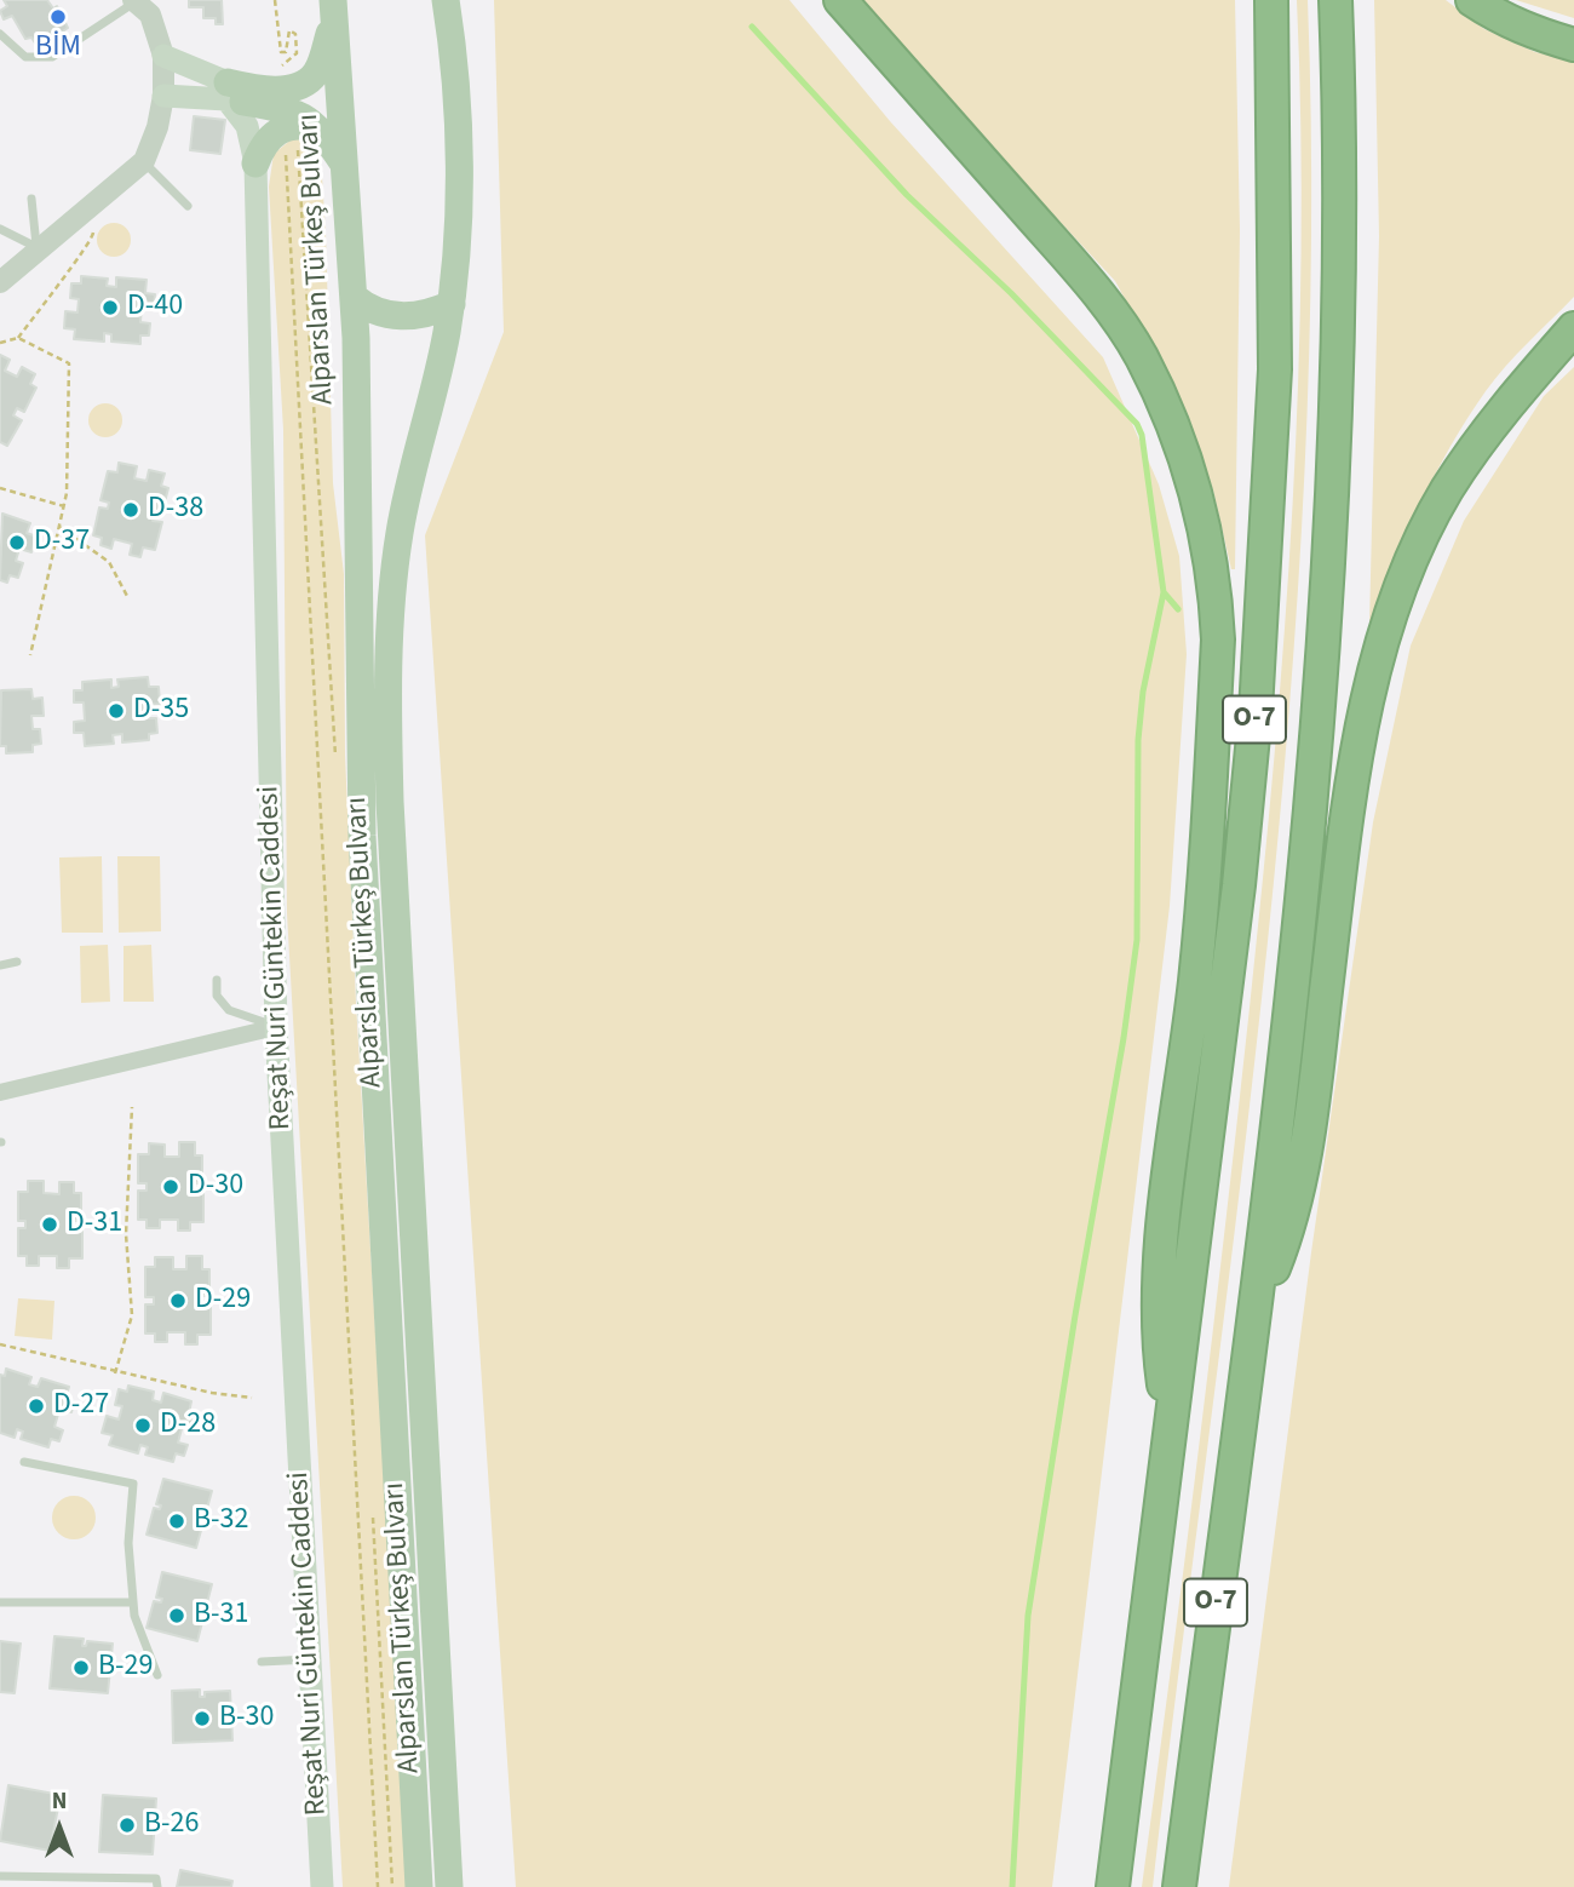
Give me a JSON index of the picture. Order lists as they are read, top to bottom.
{
  "streets": {
    "highway": ["O-7"],
    "main road": ["Alparslan Türkeş Bulvarı", "Reşat Nuri Güntekin Caddesi"]
  },
  "places": [
    "BİM",
    "D-40",
    "D-38",
    "D-37",
    "D-35",
    "D-30",
    "D-31",
    "D-29",
    "D-27",
    "D-28",
    "B-32",
    "B-31",
    "B-29",
    "B-30",
    "B-26"
  ],
  "north": "top"
}
